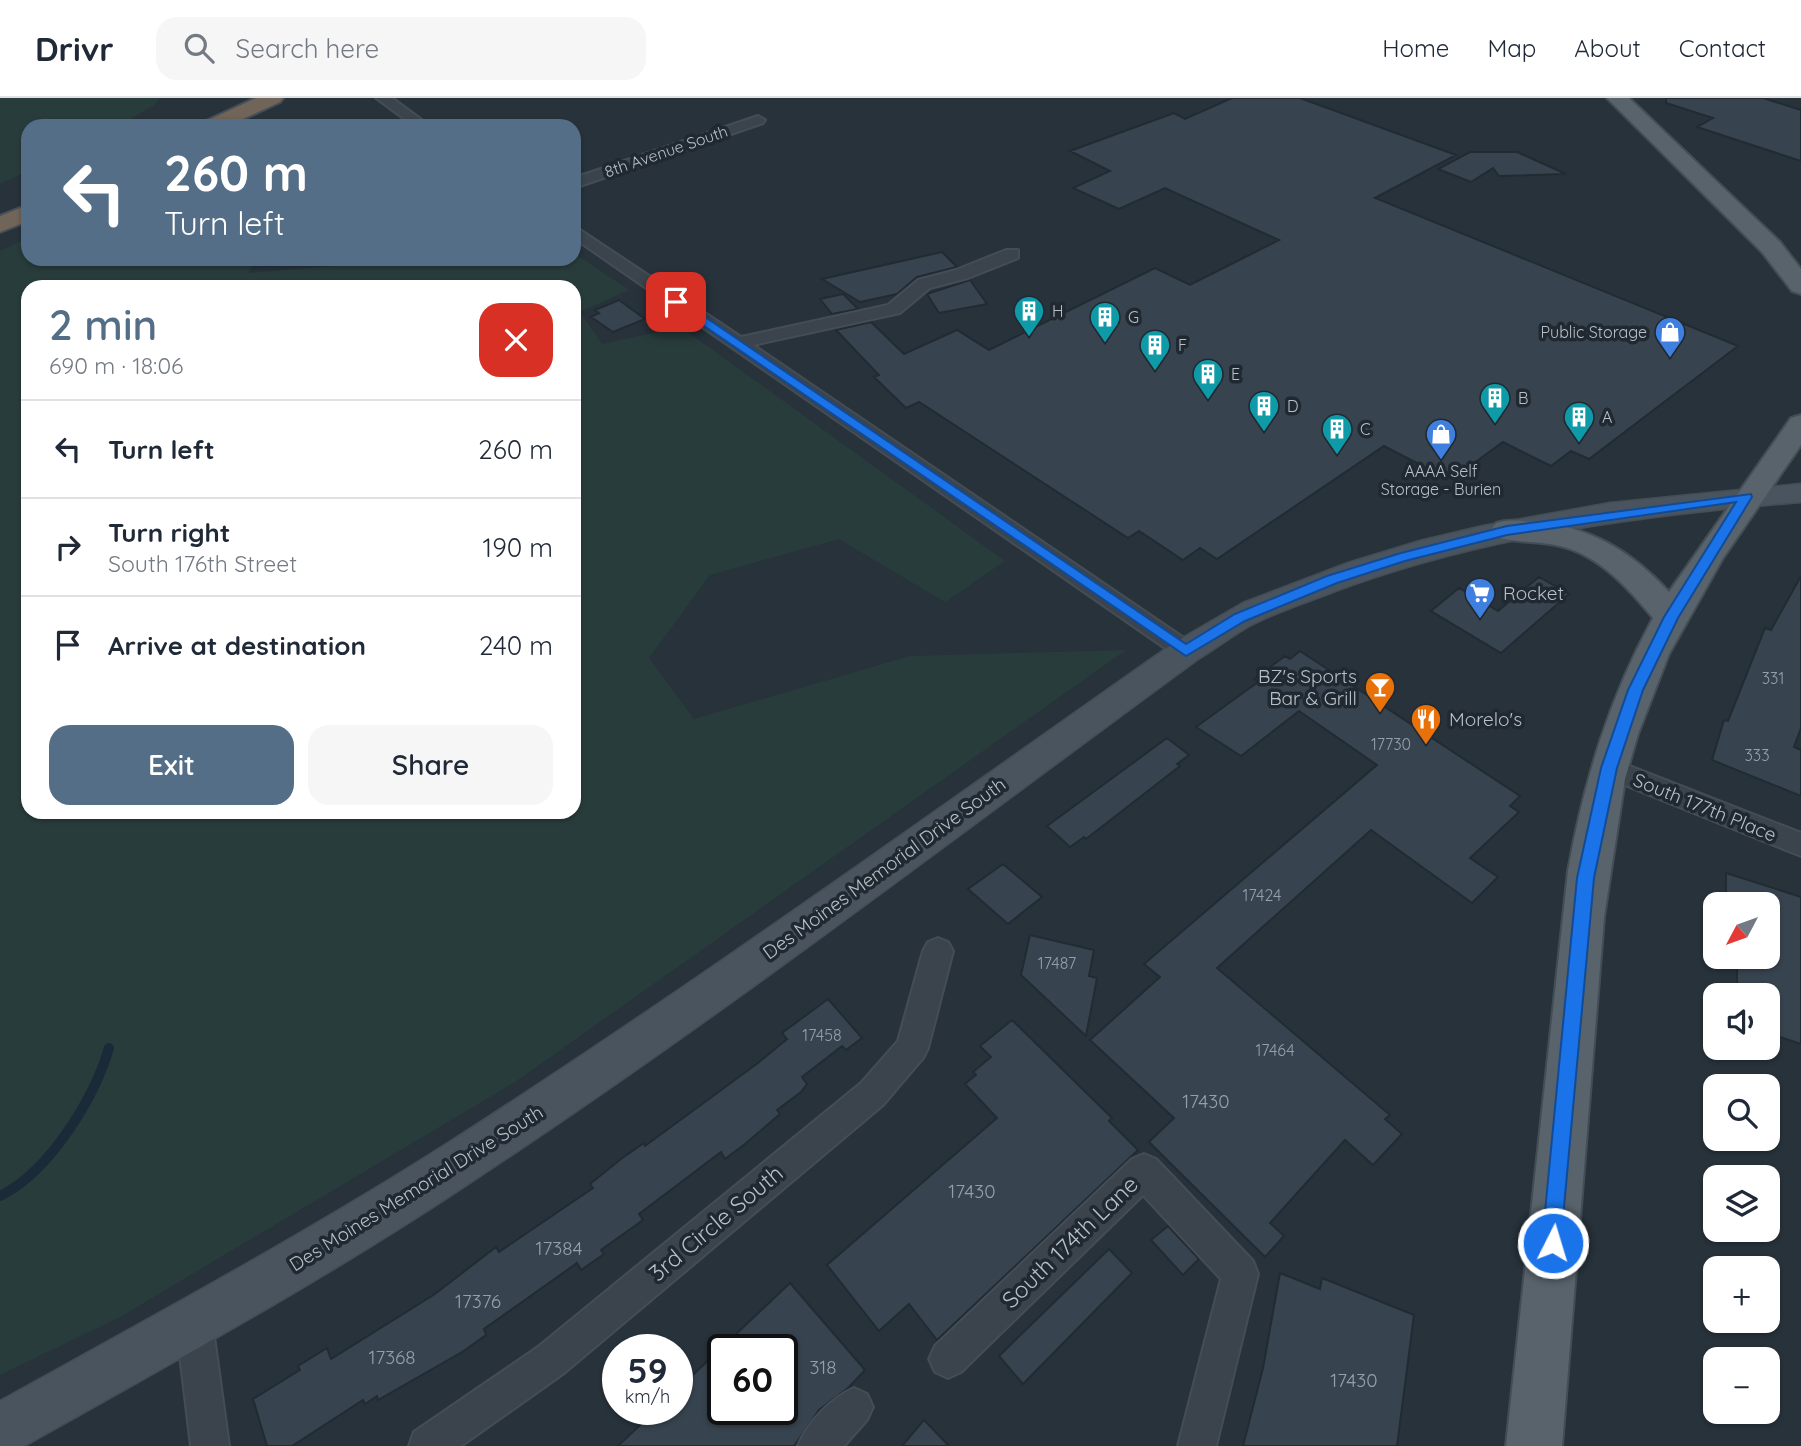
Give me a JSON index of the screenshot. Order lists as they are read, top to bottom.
{
  "streets": {
    "main road": ["Des Moines Memorial Drive South"],
    "street": [
      "8th Avenue South",
      "South 177th Place",
      "3rd Circle South",
      "South 174th Lane"
    ]
  },
  "places": {
    "building": [
      "H",
      "G",
      "F",
      "E",
      "B",
      "D",
      "A",
      "C"
    ],
    "shop": ["Public Storage", "AAAA Self Storage - Burien"],
    "supermarket": ["Rocket"],
    "bar": ["BZ's Sports Bar & Grill"],
    "restaurant": ["Morelo's"]
  },
  "house_numbers": [
    "331",
    "17730",
    "333",
    "17424",
    "17487",
    "17458",
    "17464",
    "17430",
    "17430",
    "17384",
    "17376",
    "17368",
    "318",
    "17430"
  ],
  "north": "bottom left",
  "page": {
    "header": "Drivr",
    "search": "Search here",
    "nav": [
      "Home",
      "Map",
      "About",
      "Contact"
    ],
    "turn": ["260 m", "Turn left"],
    "heading": ["2 min", "690 m · 18:06"],
    "list": [
      {
        "name": "Turn left",
        "value": "260 m"
      },
      {
        "name": "Turn right",
        "note": "South 176th Street",
        "value": "190 m"
      },
      {
        "name": "Arrive at destination",
        "value": "240 m"
      }
    ],
    "buttons": ["Exit", "Share"],
    "map_buttons": ["+", "−"],
    "speed": "59 km/h",
    "limit": "60"
  }
}
